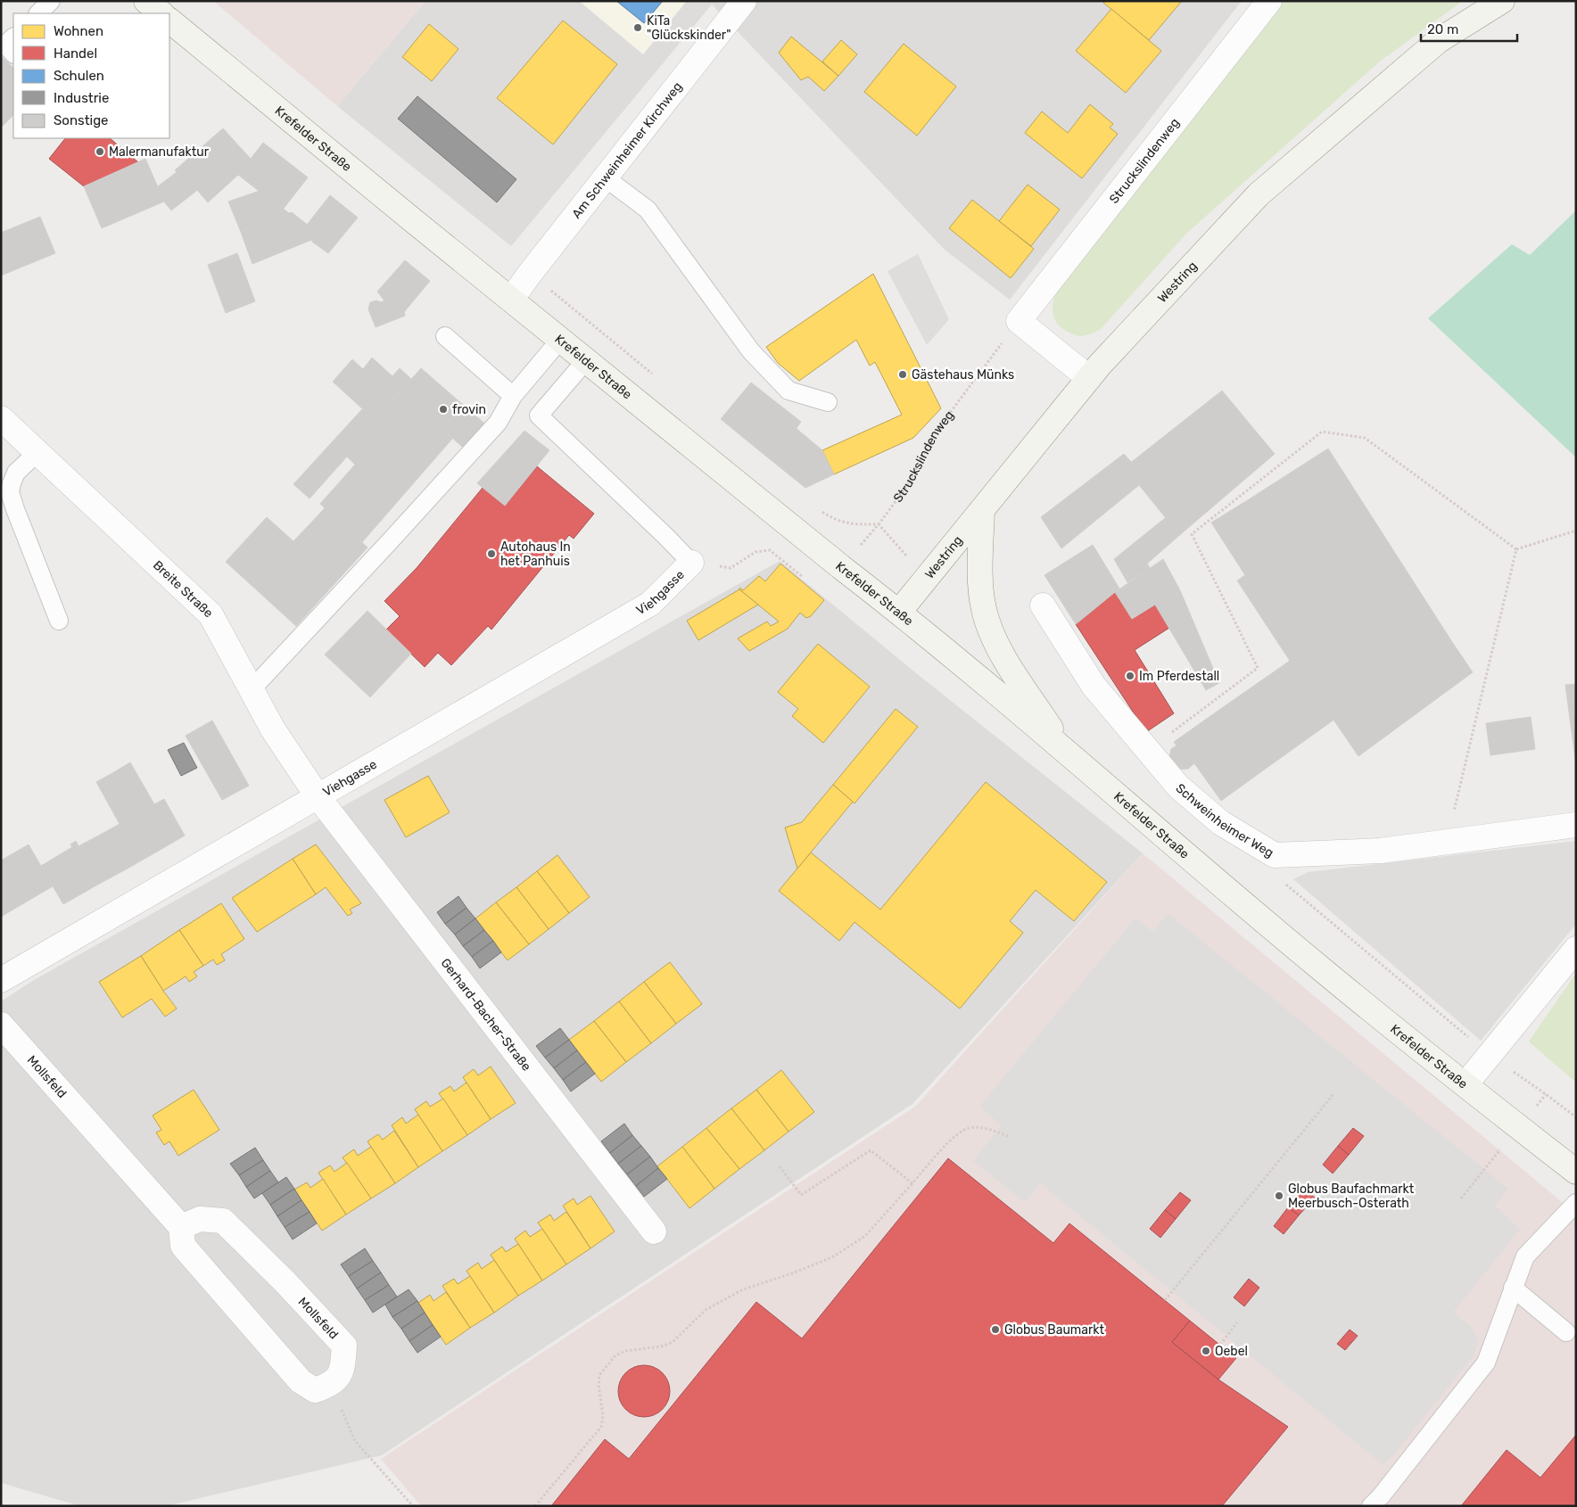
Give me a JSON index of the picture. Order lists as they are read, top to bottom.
{
  "streets": {
    "main road": ["Krefelder Straße", "Westring"],
    "street": [
      "Am Schweinheimer Kirchweg",
      "Struckslindenweg",
      "Breite Straße",
      "Viehgasse",
      "Schweinheimer Weg",
      "Gerhard-Bacher-Straße",
      "Mollsfeld"
    ]
  },
  "crossings": [
    ["Krefelder Straße", "Am Schweinheimer Kirchweg"],
    ["Krefelder Straße", "Struckslindenweg"],
    ["Krefelder Straße", "Westring"],
    ["Breite Straße", "Viehgasse"],
    ["Breite Straße", "Gerhard-Bacher-Straße"],
    ["Viehgasse", "Gerhard-Bacher-Straße"]
  ],
  "places": [
    "KiTa \"Glückskinder\"",
    "Malermanufaktur",
    "Gästehaus Münks",
    "frovin",
    "Autohaus In het Panhuis",
    "Im Pferdestall",
    "Globus Baufachmarkt Meerbusch-Osterath",
    "Globus Baumarkt",
    "Oebel"
  ],
  "legend": [
    "Wohnen",
    "Handel",
    "Schulen",
    "Industrie",
    "Sonstige"
  ],
  "scale_bar": "20 m"
}
